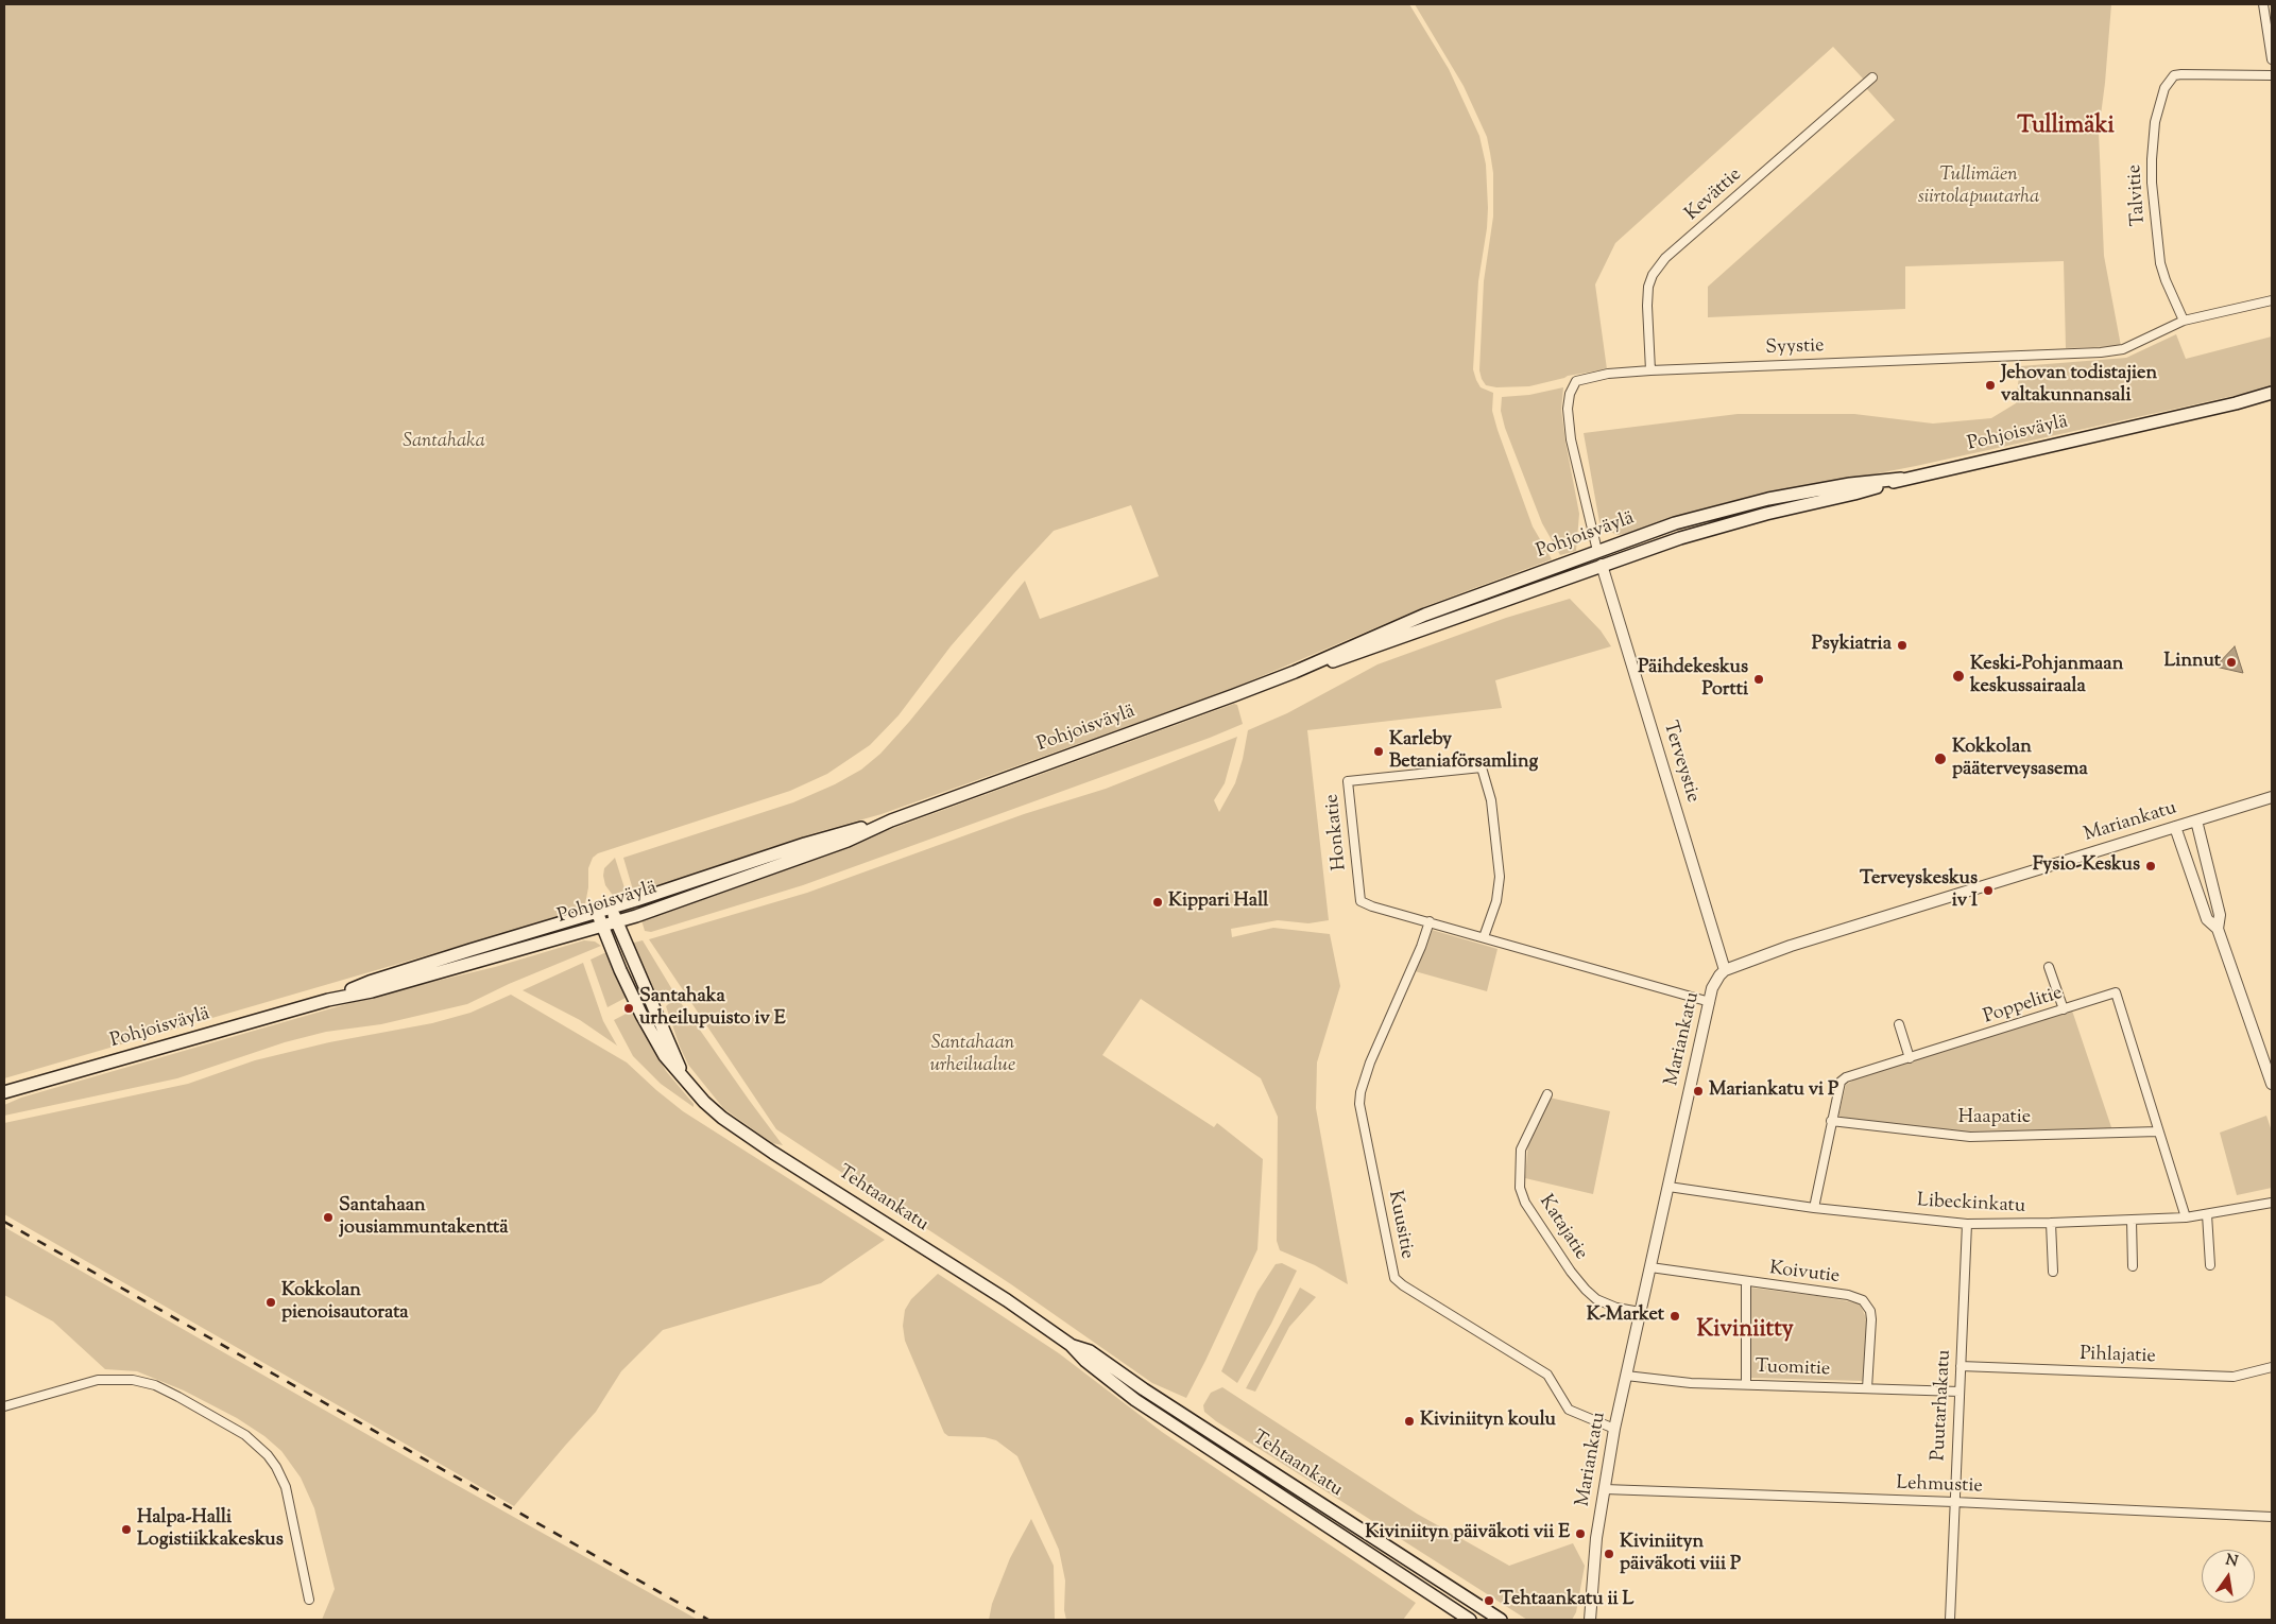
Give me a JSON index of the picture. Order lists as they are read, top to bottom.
{
  "streets": {
    "main road": ["Pohjoisväylä", "Tehtaankatu"],
    "street": [
      "Kevättie",
      "Talvitie",
      "Syystie",
      "Terveystie",
      "Mariankatu",
      "Honkatie",
      "Poppelitie",
      "Haapatie",
      "Libeckinkatu",
      "Kuusitie",
      "Katajatie",
      "Koivutie",
      "Pihlajatie",
      "Tuomitie",
      "Puutarhakatu",
      "Lehmustie"
    ]
  },
  "crossings": [
    ["Kevättie", "Syystie"],
    ["Talvitie", "Syystie"],
    ["Syystie", "Pohjoisväylä"],
    ["Pohjoisväylä", "Terveystie"],
    ["Pohjoisväylä", "Tehtaankatu"],
    ["Terveystie", "Mariankatu"],
    ["Mariankatu", "Honkatie"],
    ["Mariankatu", "Libeckinkatu"],
    ["Mariankatu", "Kuusitie"],
    ["Mariankatu", "Katajatie"],
    ["Mariankatu", "Koivutie"],
    ["Mariankatu", "Tuomitie"],
    ["Mariankatu", "Lehmustie"],
    ["Honkatie", "Kuusitie"],
    ["Poppelitie", "Haapatie"],
    ["Poppelitie", "Libeckinkatu"],
    ["Libeckinkatu", "Puutarhakatu"],
    ["Koivutie", "Tuomitie"],
    ["Pihlajatie", "Puutarhakatu"],
    ["Tuomitie", "Puutarhakatu"],
    ["Puutarhakatu", "Lehmustie"]
  ],
  "districts": ["Tullimäki", "Kiviniitty"],
  "parks": ["Tullimäen siirtolapuutarha", "Santahaka", "Santahaan urheilualue"],
  "places": [
    "Jehovan todistajien valtakunnansali",
    "Psykiatria",
    "Linnut",
    "Keski-Pohjanmaan keskussairaala",
    "Päihdekeskus Portti",
    "Karleby Betaniaförsamling",
    "Kokkolan pääterveysasema",
    "Fysio-Keskus",
    "Terveyskeskus iv I",
    "Kippari Hall",
    "Santahaka urheilupuisto iv E",
    "Mariankatu vi P",
    "Santahaan jousiammuntakenttä",
    "Kokkolan pienoisautorata",
    "K-Market",
    "Kiviniityn koulu",
    "Halpa-Halli Logistiikkakeskus",
    "Kiviniityn päiväkoti vii E",
    "Kiviniityn päiväkoti viii P",
    "Tehtaankatu ii L"
  ],
  "north": "top"
}
